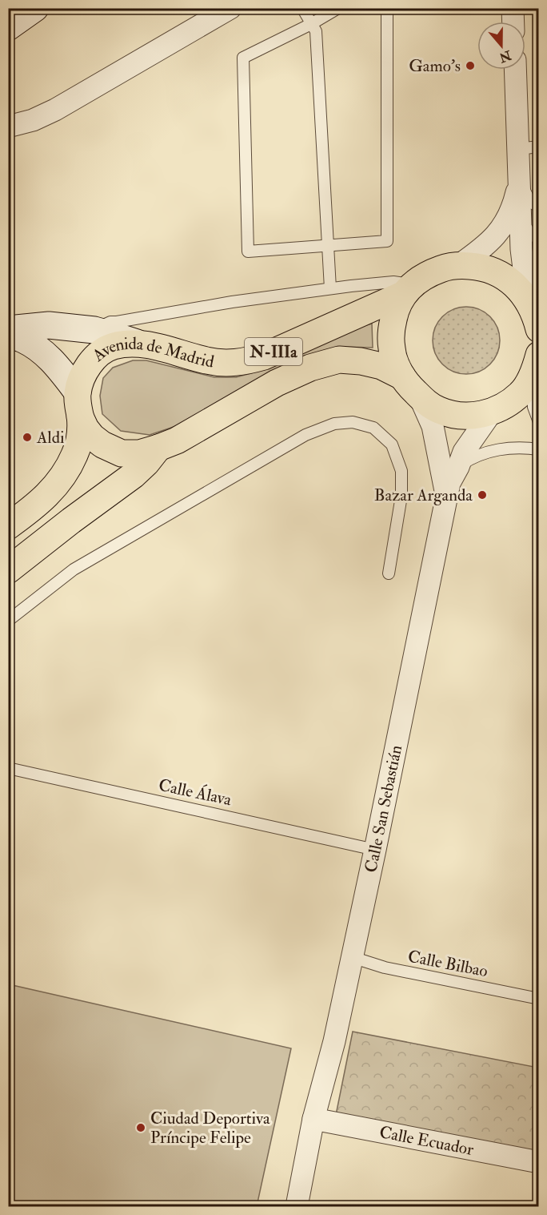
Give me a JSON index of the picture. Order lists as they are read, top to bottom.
{
  "streets": {
    "highway": ["N-IIIa", "Avenida de Madrid"],
    "street": ["Calle San Sebastián", "Calle Ecuador"],
    "lane": ["Calle Álava", "Calle Bilbao"]
  },
  "crossings": [
    ["N-IIIa", "Avenida de Madrid"],
    ["Calle Álava", "Calle San Sebastián"],
    ["Calle San Sebastián", "Calle Bilbao"],
    ["Calle San Sebastián", "Calle Ecuador"]
  ],
  "places": [
    "Gamo's",
    "Aldi",
    "Bazar Arganda",
    "Ciudad Deportiva Príncipe Felipe"
  ],
  "north": "bottom"
}
